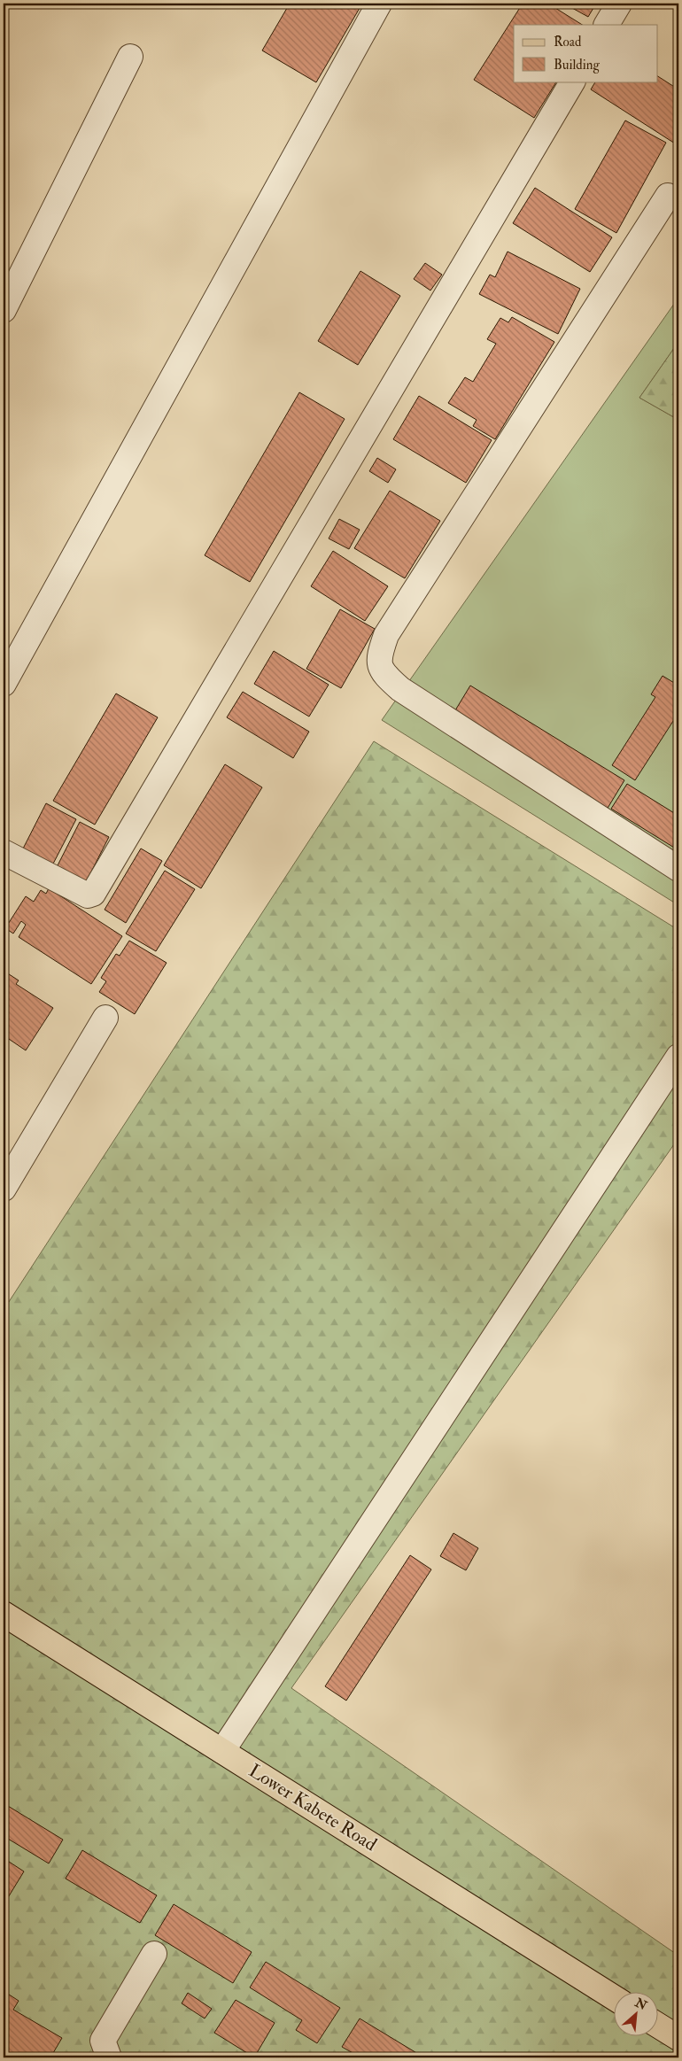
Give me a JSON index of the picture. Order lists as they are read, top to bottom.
{
  "streets": {
    "main road": ["Lower Kabete Road"]
  },
  "legend": ["Road", "Building"],
  "north": "top right"
}
